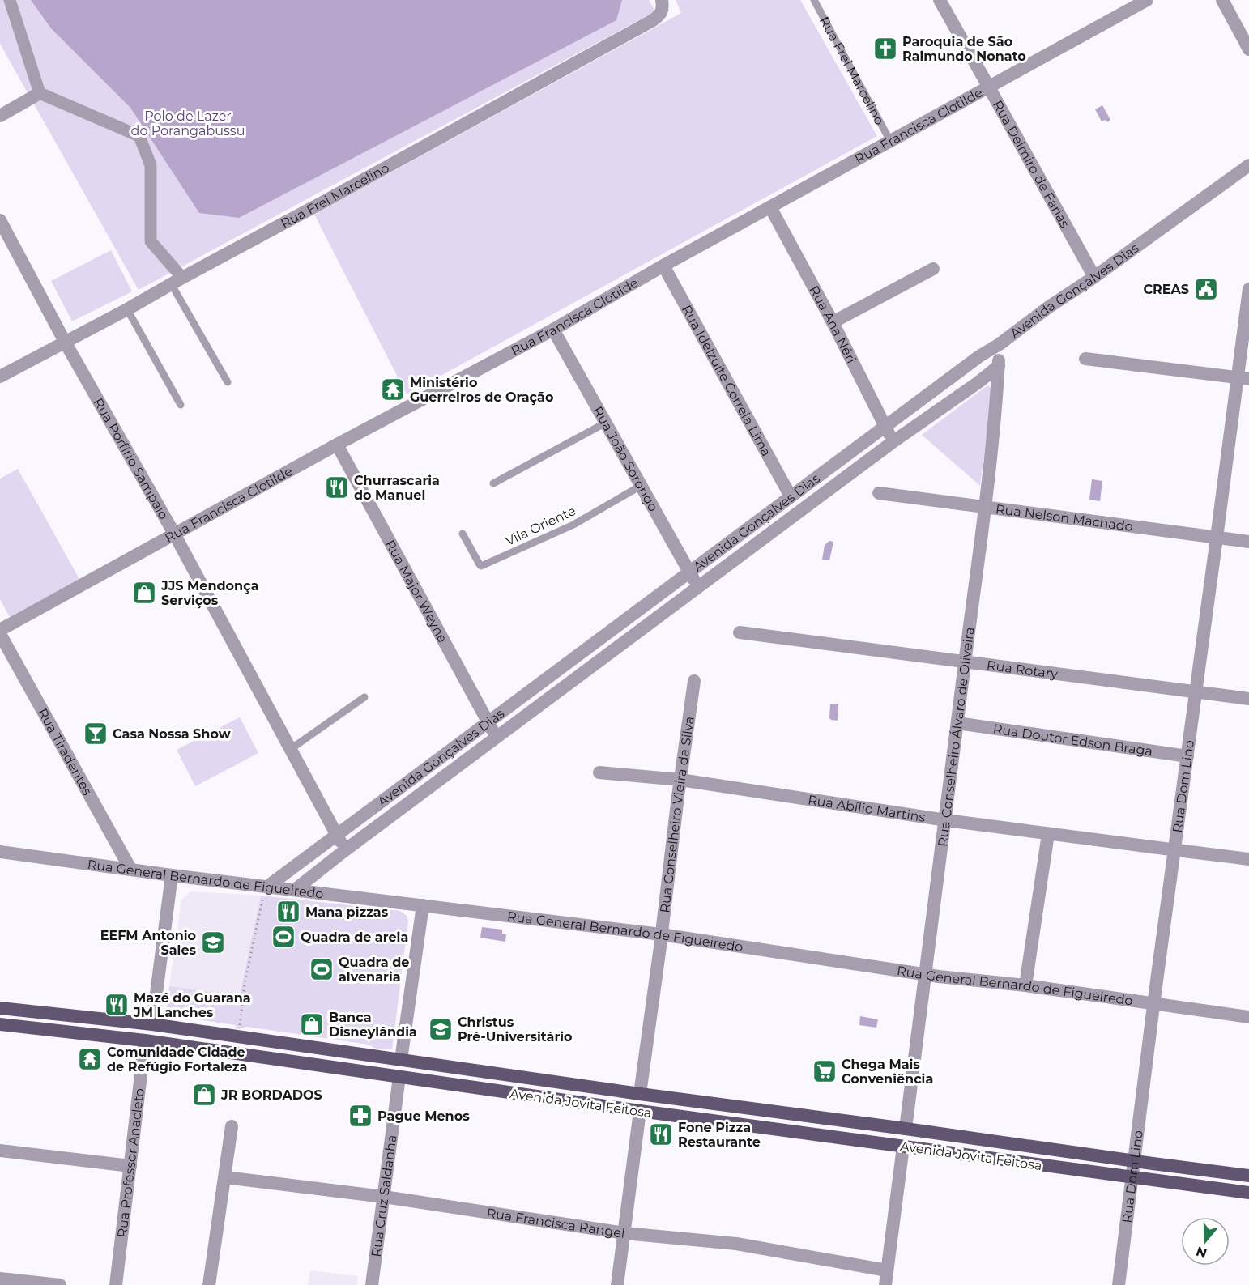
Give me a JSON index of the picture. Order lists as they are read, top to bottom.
{
  "streets": {
    "main road": ["Avenida Jovita Feitosa"],
    "street": [
      "Rua Frei Marcelino",
      "Rua Francisca Clotilde",
      "Rua Delmiro de Farias",
      "Avenida Gonçalves Dias",
      "Rua Ana Néri",
      "Rua Idelzuite Correia Lima",
      "Rua Porfírio Sampaio",
      "Rua João Sorongo",
      "Rua Nelson Machado",
      "Rua Major Weyne",
      "Rua Rotary",
      "Rua Conselheiro Álvaro de Oliveira",
      "Rua Doutor Édson Braga",
      "Rua Tiradentes",
      "Rua Dom Lino",
      "Rua Abílio Martins",
      "Rua Conselheiro Vieira da Silva",
      "Rua General Bernardo de Figueiredo",
      "Rua Professor Anacleto",
      "Rua Cruz Saldanha",
      "Rua Francisca Rangel"
    ],
    "lane": ["Vila Oriente"]
  },
  "crossings": [
    ["Rua Frei Marcelino", "Rua Francisca Clotilde"],
    ["Rua Frei Marcelino", "Rua Porfírio Sampaio"],
    ["Rua Francisca Clotilde", "Rua Delmiro de Farias"],
    ["Rua Francisca Clotilde", "Rua Ana Néri"],
    ["Rua Francisca Clotilde", "Rua Idelzuite Correia Lima"],
    ["Rua Francisca Clotilde", "Rua Porfírio Sampaio"],
    ["Rua Francisca Clotilde", "Rua João Sorongo"],
    ["Rua Francisca Clotilde", "Rua Major Weyne"],
    ["Rua Delmiro de Farias", "Avenida Gonçalves Dias"],
    ["Avenida Gonçalves Dias", "Rua Ana Néri"],
    ["Avenida Gonçalves Dias", "Rua Idelzuite Correia Lima"],
    ["Avenida Gonçalves Dias", "Rua Porfírio Sampaio"],
    ["Avenida Gonçalves Dias", "Rua João Sorongo"],
    ["Avenida Gonçalves Dias", "Rua Major Weyne"],
    ["Avenida Gonçalves Dias", "Rua Conselheiro Álvaro de Oliveira"],
    ["Avenida Gonçalves Dias", "Rua General Bernardo de Figueiredo"],
    ["Rua João Sorongo", "Vila Oriente"],
    ["Rua Nelson Machado", "Rua Conselheiro Álvaro de Oliveira"],
    ["Rua Nelson Machado", "Rua Dom Lino"],
    ["Rua Rotary", "Rua Conselheiro Álvaro de Oliveira"],
    ["Rua Rotary", "Rua Dom Lino"],
    ["Rua Conselheiro Álvaro de Oliveira", "Rua Doutor Édson Braga"],
    ["Rua Conselheiro Álvaro de Oliveira", "Rua Abílio Martins"],
    ["Rua Conselheiro Álvaro de Oliveira", "Rua General Bernardo de Figueiredo"],
    ["Rua Conselheiro Álvaro de Oliveira", "Avenida Jovita Feitosa"],
    ["Rua Doutor Édson Braga", "Rua Dom Lino"],
    ["Rua Tiradentes", "Rua General Bernardo de Figueiredo"],
    ["Rua Dom Lino", "Rua Abílio Martins"],
    ["Rua Dom Lino", "Rua General Bernardo de Figueiredo"],
    ["Rua Dom Lino", "Avenida Jovita Feitosa"],
    ["Rua Abílio Martins", "Rua Conselheiro Vieira da Silva"],
    ["Rua Conselheiro Vieira da Silva", "Rua General Bernardo de Figueiredo"],
    ["Rua Conselheiro Vieira da Silva", "Avenida Jovita Feitosa"],
    ["Avenida Jovita Feitosa", "Rua Professor Anacleto"],
    ["Avenida Jovita Feitosa", "Rua Cruz Saldanha"],
    ["Rua Cruz Saldanha", "Rua Francisca Rangel"]
  ],
  "parks": ["Polo de Lazer do Porangabussu"],
  "places": {
    "church": ["Paroquia de São Raimundo Nonato"],
    "public building": ["CREAS"],
    "temple": ["Ministério Guerreiros de Oração", "Comunidade Cidade de Refúgio Fortaleza"],
    "restaurant": [
      "Churrascaria do Manuel",
      "Mana pizzas",
      "Mazé do Guarana JM Lanches",
      "Fone Pizza Restaurante"
    ],
    "shop": ["JJS Mendonça Serviços", "Banca Disneylândia", "JR BORDADOS"],
    "bar": ["Casa Nossa Show"],
    "sports": ["Quadra de areia", "Quadra de alvenaria"],
    "school or university": ["EEFM Antonio Sales", "Christus Pré-Universitário"],
    "supermarket": ["Chega Mais Conveniência"],
    "pharmacy": ["Pague Menos"]
  },
  "north": "bottom"
}
